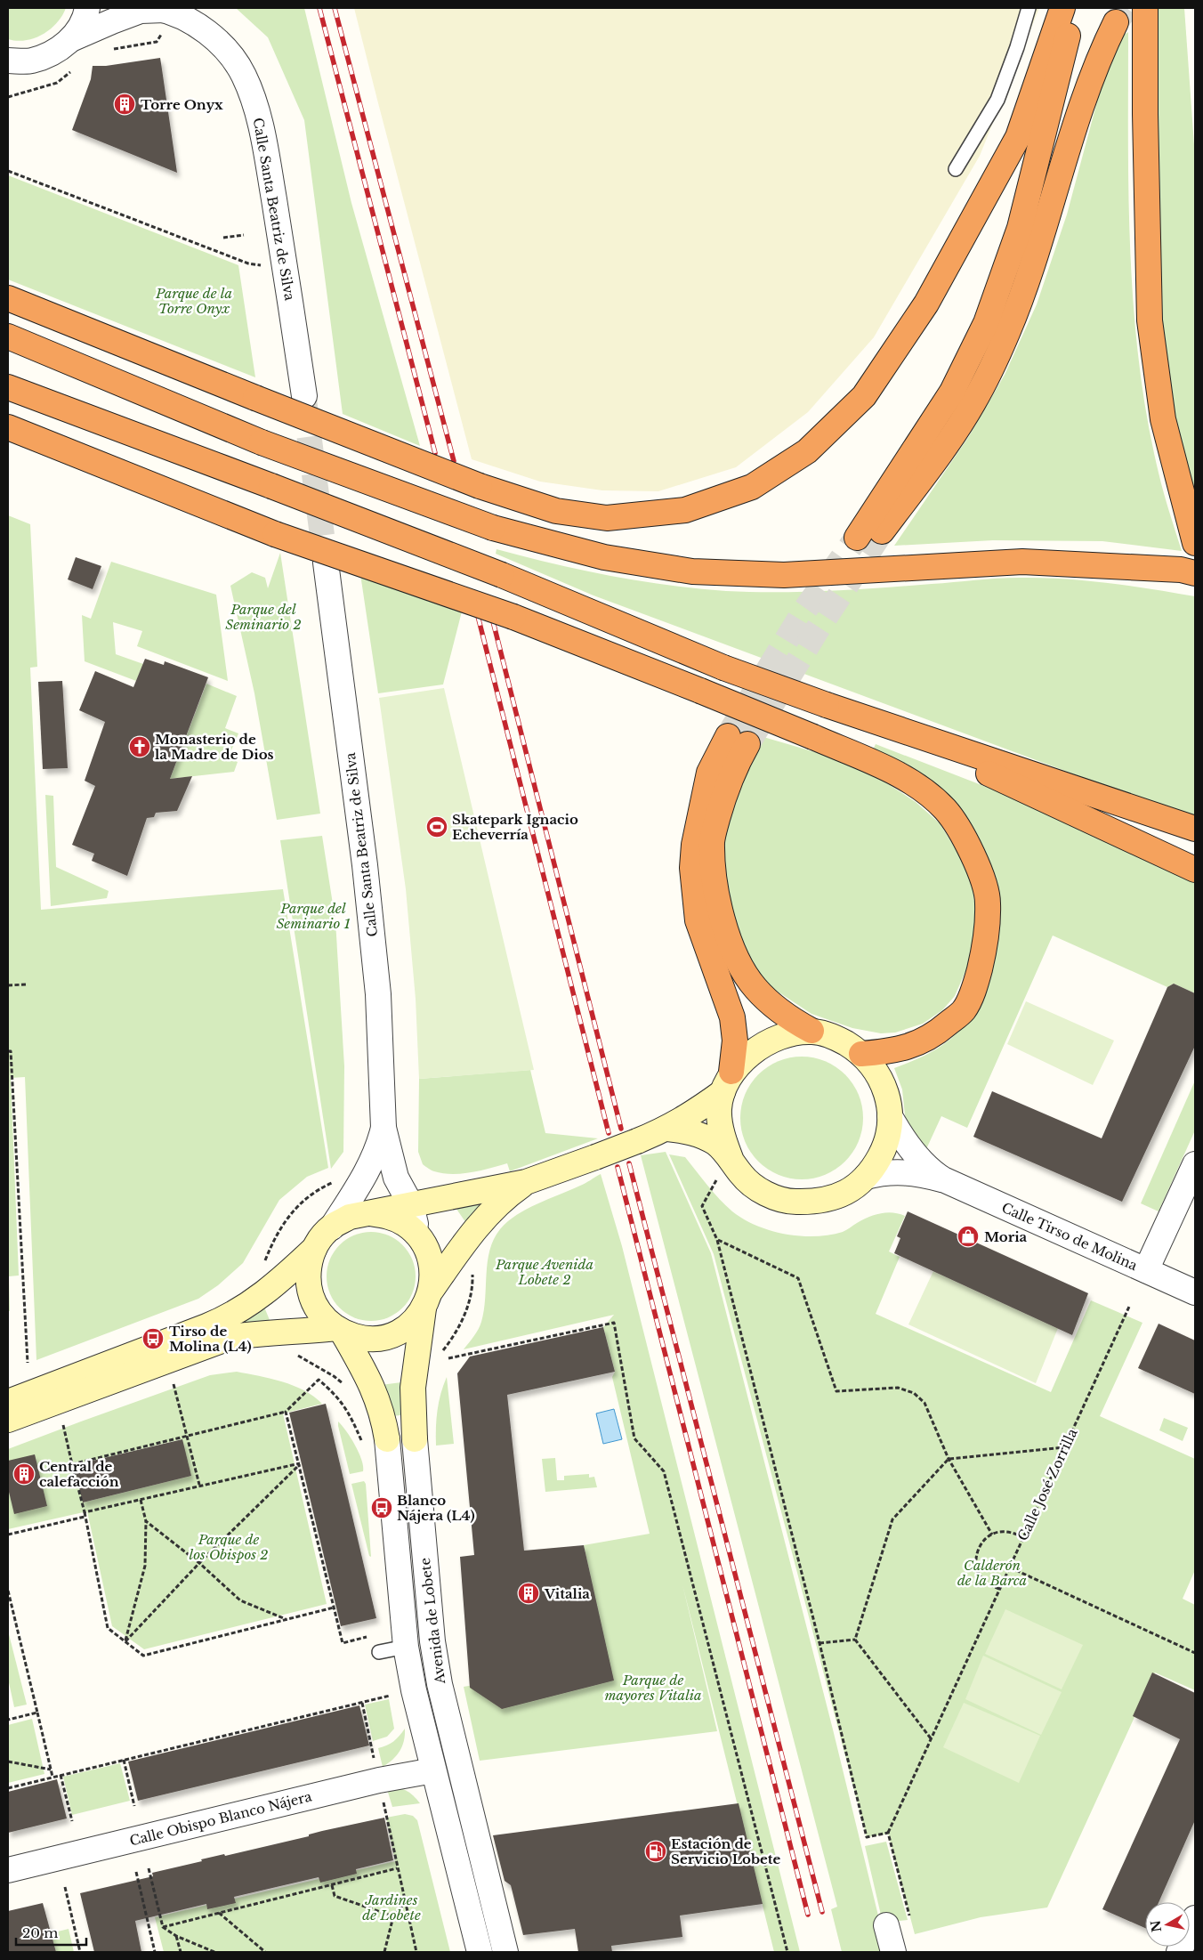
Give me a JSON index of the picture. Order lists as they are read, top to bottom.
{
  "streets": {
    "main road": ["Calle Tirso de Molina", "Avenida de Lobete"],
    "street": ["Calle Santa Beatriz de Silva", "Calle Obispo Blanco Nájera"],
    "path": ["Calle José Zorrilla"]
  },
  "crossings": [
    ["Calle Santa Beatriz de Silva", "Avenida de Lobete"],
    ["Avenida de Lobete", "Calle Obispo Blanco Nájera"]
  ],
  "parks": [
    "Parque de la Torre Onyx",
    "Parque del Seminario 2",
    "Parque del Seminario 1",
    "Parque Avenida Lobete 2",
    "Parque de los Obispos 2",
    "Calderón de la Barca",
    "Parque de mayores Vitalia",
    "Jardines de Lobete"
  ],
  "places": {
    "building": ["Torre Onyx", "Central de calefacción", "Vitalia"],
    "church": ["Monasterio de la Madre de Dios"],
    "sports": ["Skatepark Ignacio Echeverría"],
    "shop": ["Moria"],
    "bus stop": ["Tirso de Molina (L4)", "Blanco Nájera (L4)"],
    "fuel station": ["Estación de Servicio Lobete"]
  },
  "scale_bar": "20 m",
  "north": "left"
}
